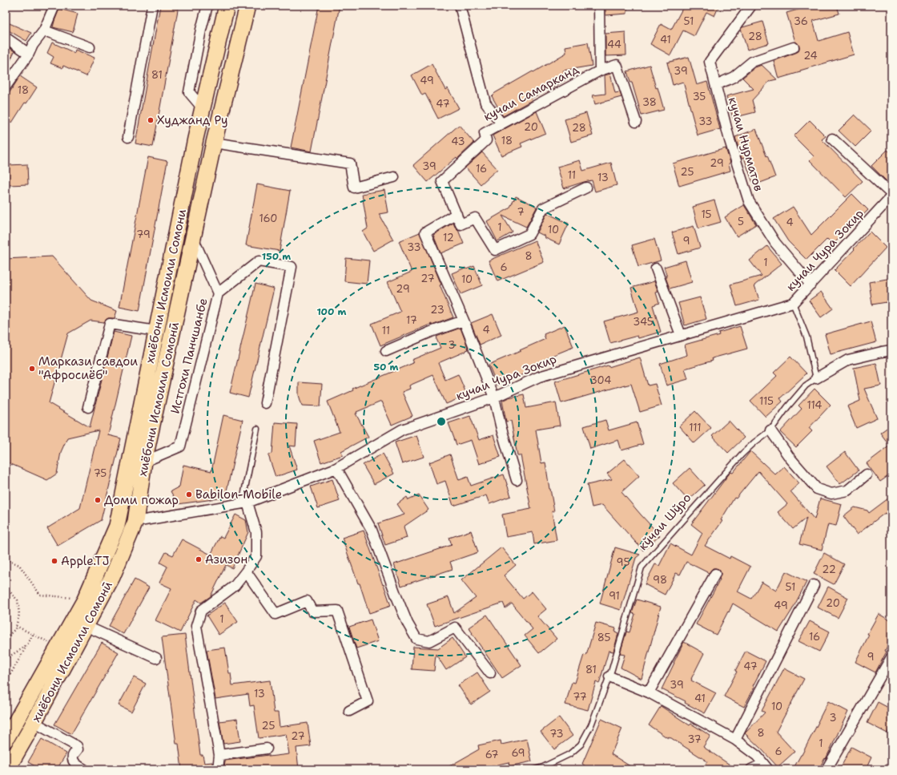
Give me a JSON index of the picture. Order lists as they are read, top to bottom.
{
  "streets": {
    "main road": ["хиёбони Исмоили Сомони", "хиёбони Исмоили Сомонӣ"],
    "street": [
      "кучаи Самарканд",
      "кучаи Нурматов",
      "кучаи Чура Зокир",
      "Истгохи Панчшанбе",
      "кўчаи Шўро"
    ]
  },
  "crossings": [
    ["кучаи Нурматов", "кучаи Чура Зокир"],
    ["кучаи Чура Зокир", "хиёбони Исмоили Сомонӣ"],
    ["хиёбони Исмоили Сомони", "хиёбони Исмоили Сомонӣ"],
    ["Истгохи Панчшанбе", "хиёбони Исмоили Сомонӣ"]
  ],
  "places": [
    "Худжанд Ру",
    "Маркази савдои \"Афросиёб\"",
    "Babilon-Mobile",
    "Доми пожар",
    "Азизон",
    "Apple.TJ"
  ],
  "house_numbers": [
    "51",
    "36",
    "28",
    "41",
    "44",
    "24",
    "39",
    "81",
    "49",
    "18",
    "35",
    "38",
    "47",
    "33",
    "20",
    "28",
    "18",
    "43",
    "29",
    "39",
    "16",
    "25",
    "11",
    "13",
    "7",
    "15",
    "160",
    "5",
    "4",
    "1",
    "10",
    "79",
    "12",
    "9",
    "33",
    "8",
    "1",
    "6",
    "27",
    "10",
    "29",
    "23",
    "17",
    "345",
    "4",
    "11",
    "3",
    "304",
    "115",
    "114",
    "111",
    "75",
    "95",
    "22",
    "98",
    "51",
    "91",
    "20",
    "49",
    "1",
    "16",
    "85",
    "9",
    "47",
    "81",
    "39",
    "13",
    "77",
    "41",
    "10",
    "3",
    "25",
    "8",
    "73",
    "27",
    "37",
    "1",
    "6",
    "69",
    "67"
  ],
  "rings": ["150 m", "100 m", "50 m"]
}
